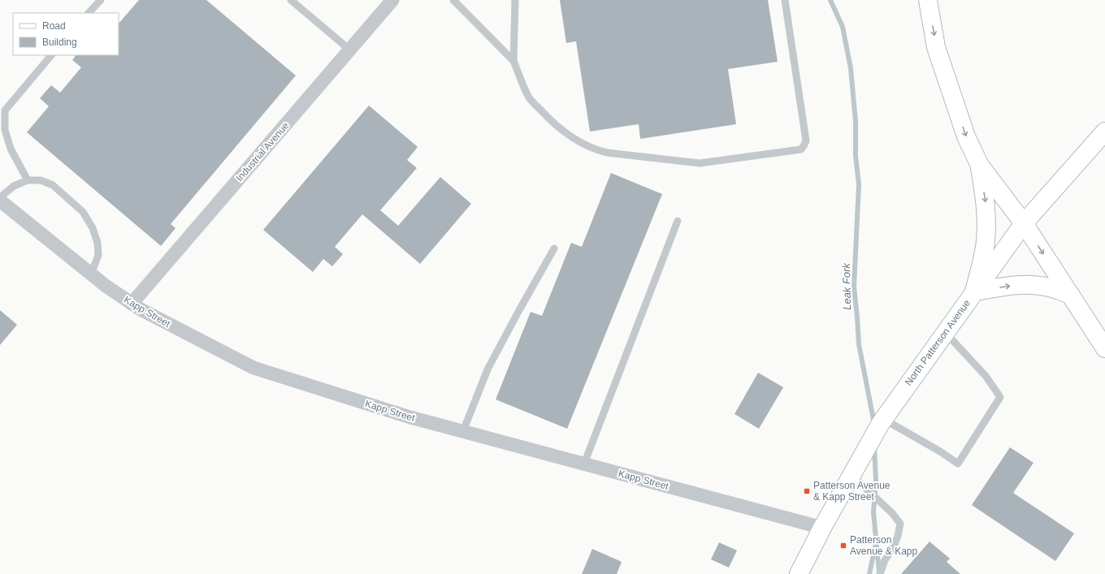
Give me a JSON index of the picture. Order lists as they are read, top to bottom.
{
  "streets": {
    "main road": ["North Patterson Avenue"],
    "street": ["Industrial Avenue", "Kapp Street"]
  },
  "crossings": [
    ["Industrial Avenue", "Kapp Street"],
    ["Kapp Street", "North Patterson Avenue"]
  ],
  "water": ["Leak Fork"],
  "places": {
    "transit": ["Patterson Avenue & Kapp Street", "Patterson Avenue & Kapp"]
  },
  "legend": ["Road", "Building"]
}
